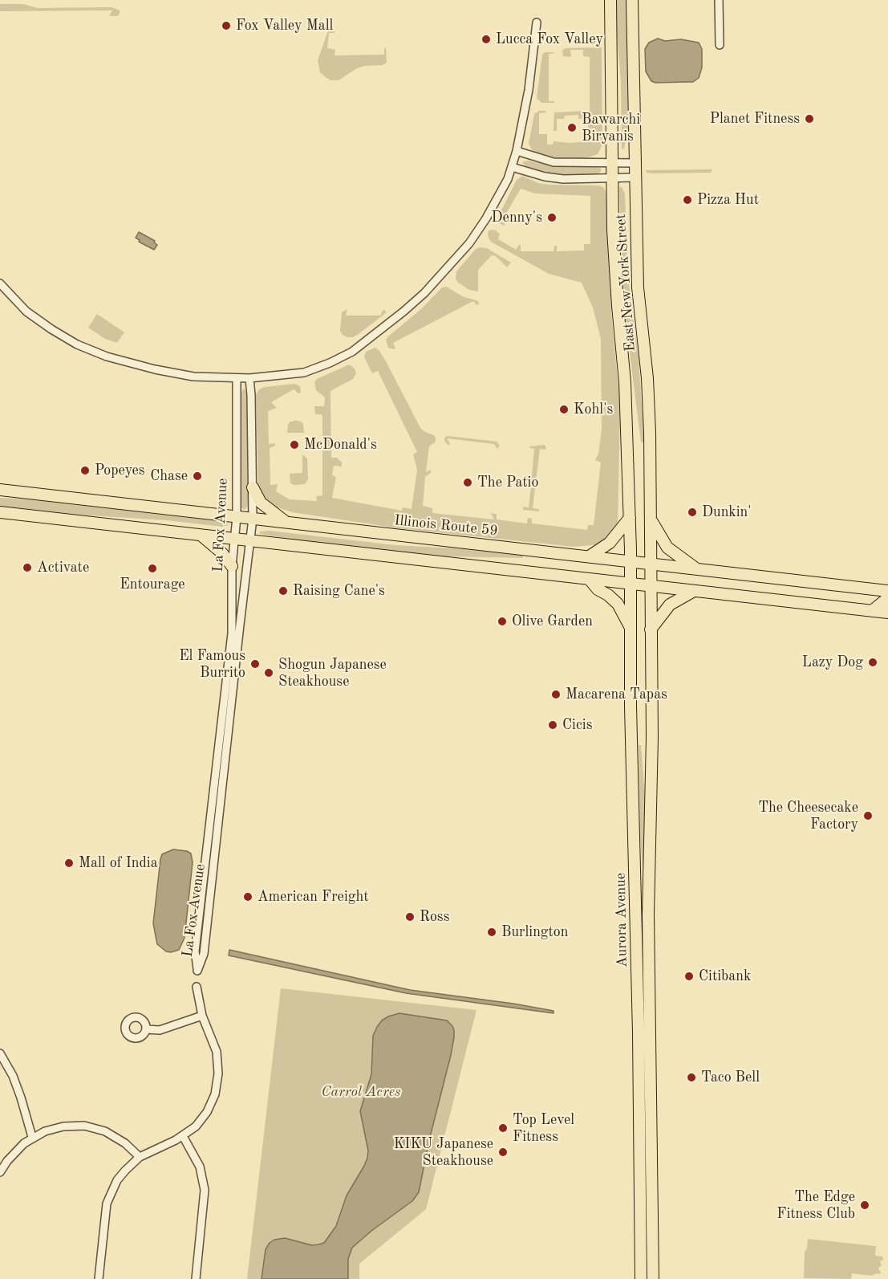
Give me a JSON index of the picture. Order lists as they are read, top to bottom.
{
  "streets": {
    "main road": ["East New York Street", "Illinois Route 59", "Aurora Avenue"],
    "street": ["La Fox Avenue"]
  },
  "crossings": [
    ["East New York Street", "Illinois Route 59"],
    ["East New York Street", "Aurora Avenue"],
    ["La Fox Avenue", "Illinois Route 59"],
    ["Illinois Route 59", "Aurora Avenue"]
  ],
  "parks": ["Carrol Acres"],
  "places": [
    "Fox Valley Mall",
    "Lucca Fox Valley",
    "Planet Fitness",
    "Bawarchi Biryanis",
    "Pizza Hut",
    "Denny's",
    "Kohl's",
    "McDonald's",
    "Popeyes",
    "Chase",
    "The Patio",
    "Dunkin'",
    "Activate",
    "Entourage",
    "Raising Cane's",
    "Olive Garden",
    "Lazy Dog",
    "El Famous Burrito",
    "Shogun Japanese Steakhouse",
    "Macarena Tapas",
    "Cicis",
    "The Cheesecake Factory",
    "Mall of India",
    "American Freight",
    "Ross",
    "Burlington",
    "Citibank",
    "Taco Bell",
    "Top Level Fitness",
    "KIKU Japanese Steakhouse",
    "The Edge Fitness Club"
  ]
}
